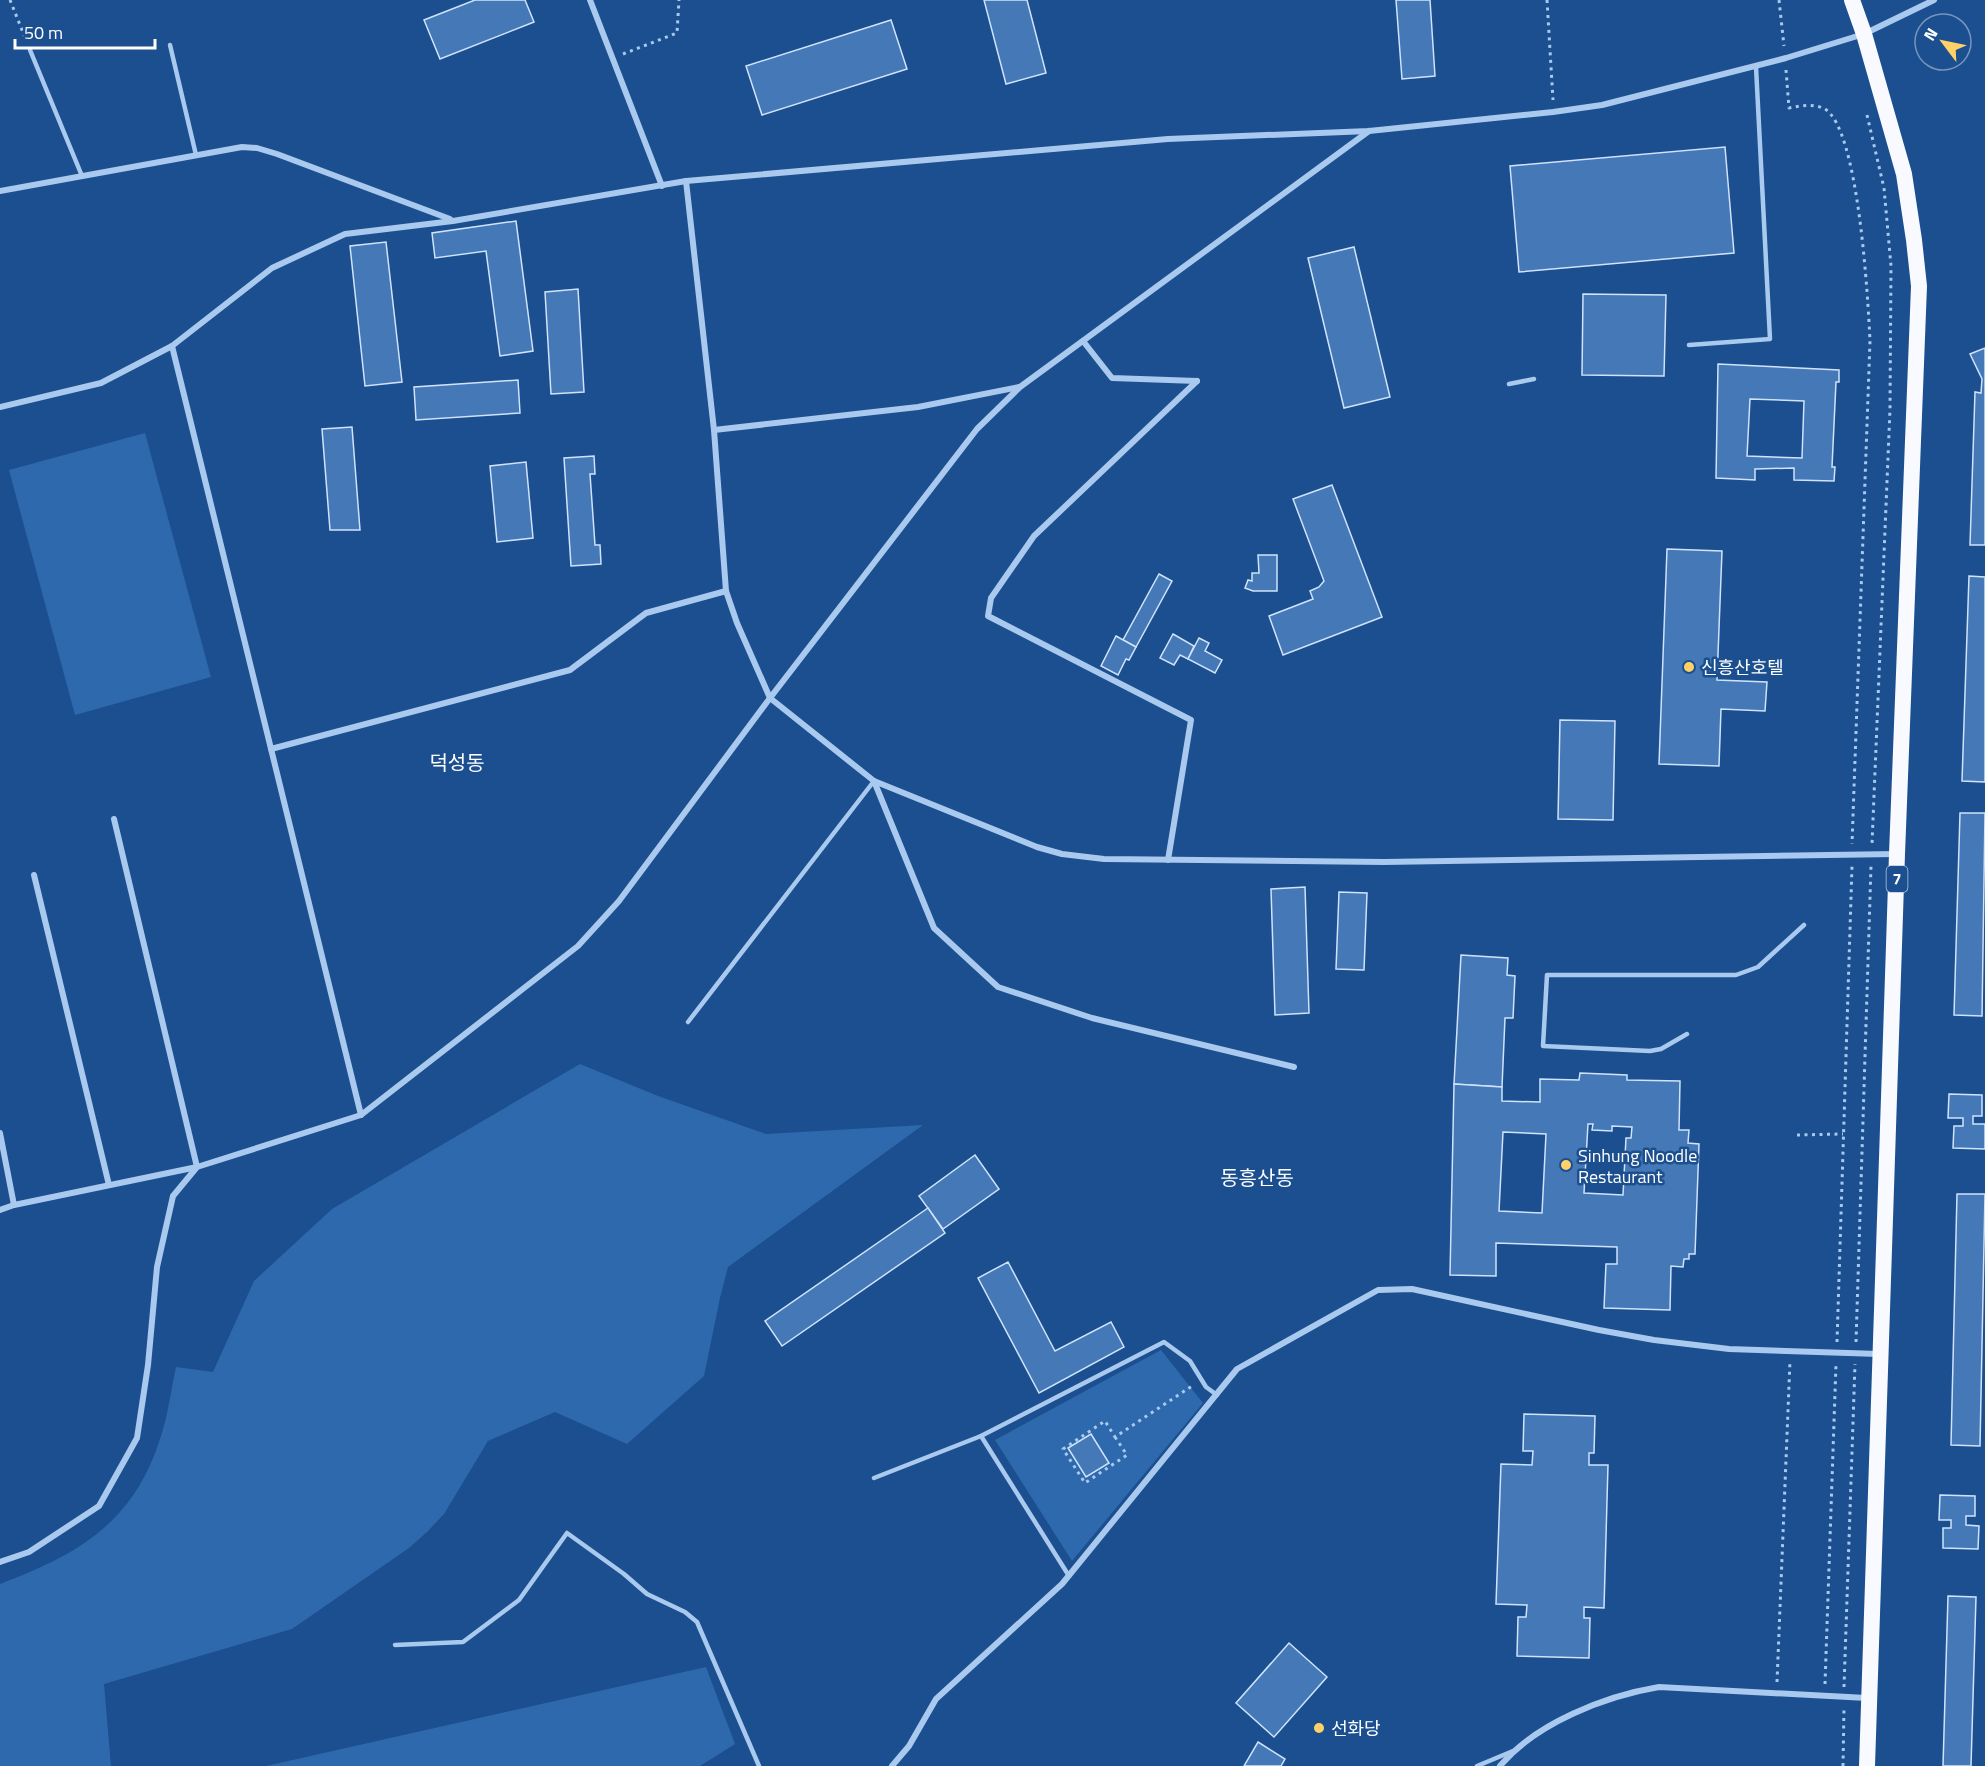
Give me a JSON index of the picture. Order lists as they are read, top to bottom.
{
  "streets": {
    "highway": ["7"]
  },
  "districts": ["덕성동", "동흥산동"],
  "places": ["신흥산호텔", "Sinhung Noodle Restaurant", "선화당"],
  "scale_bar": "50 m",
  "north": "top left"
}
